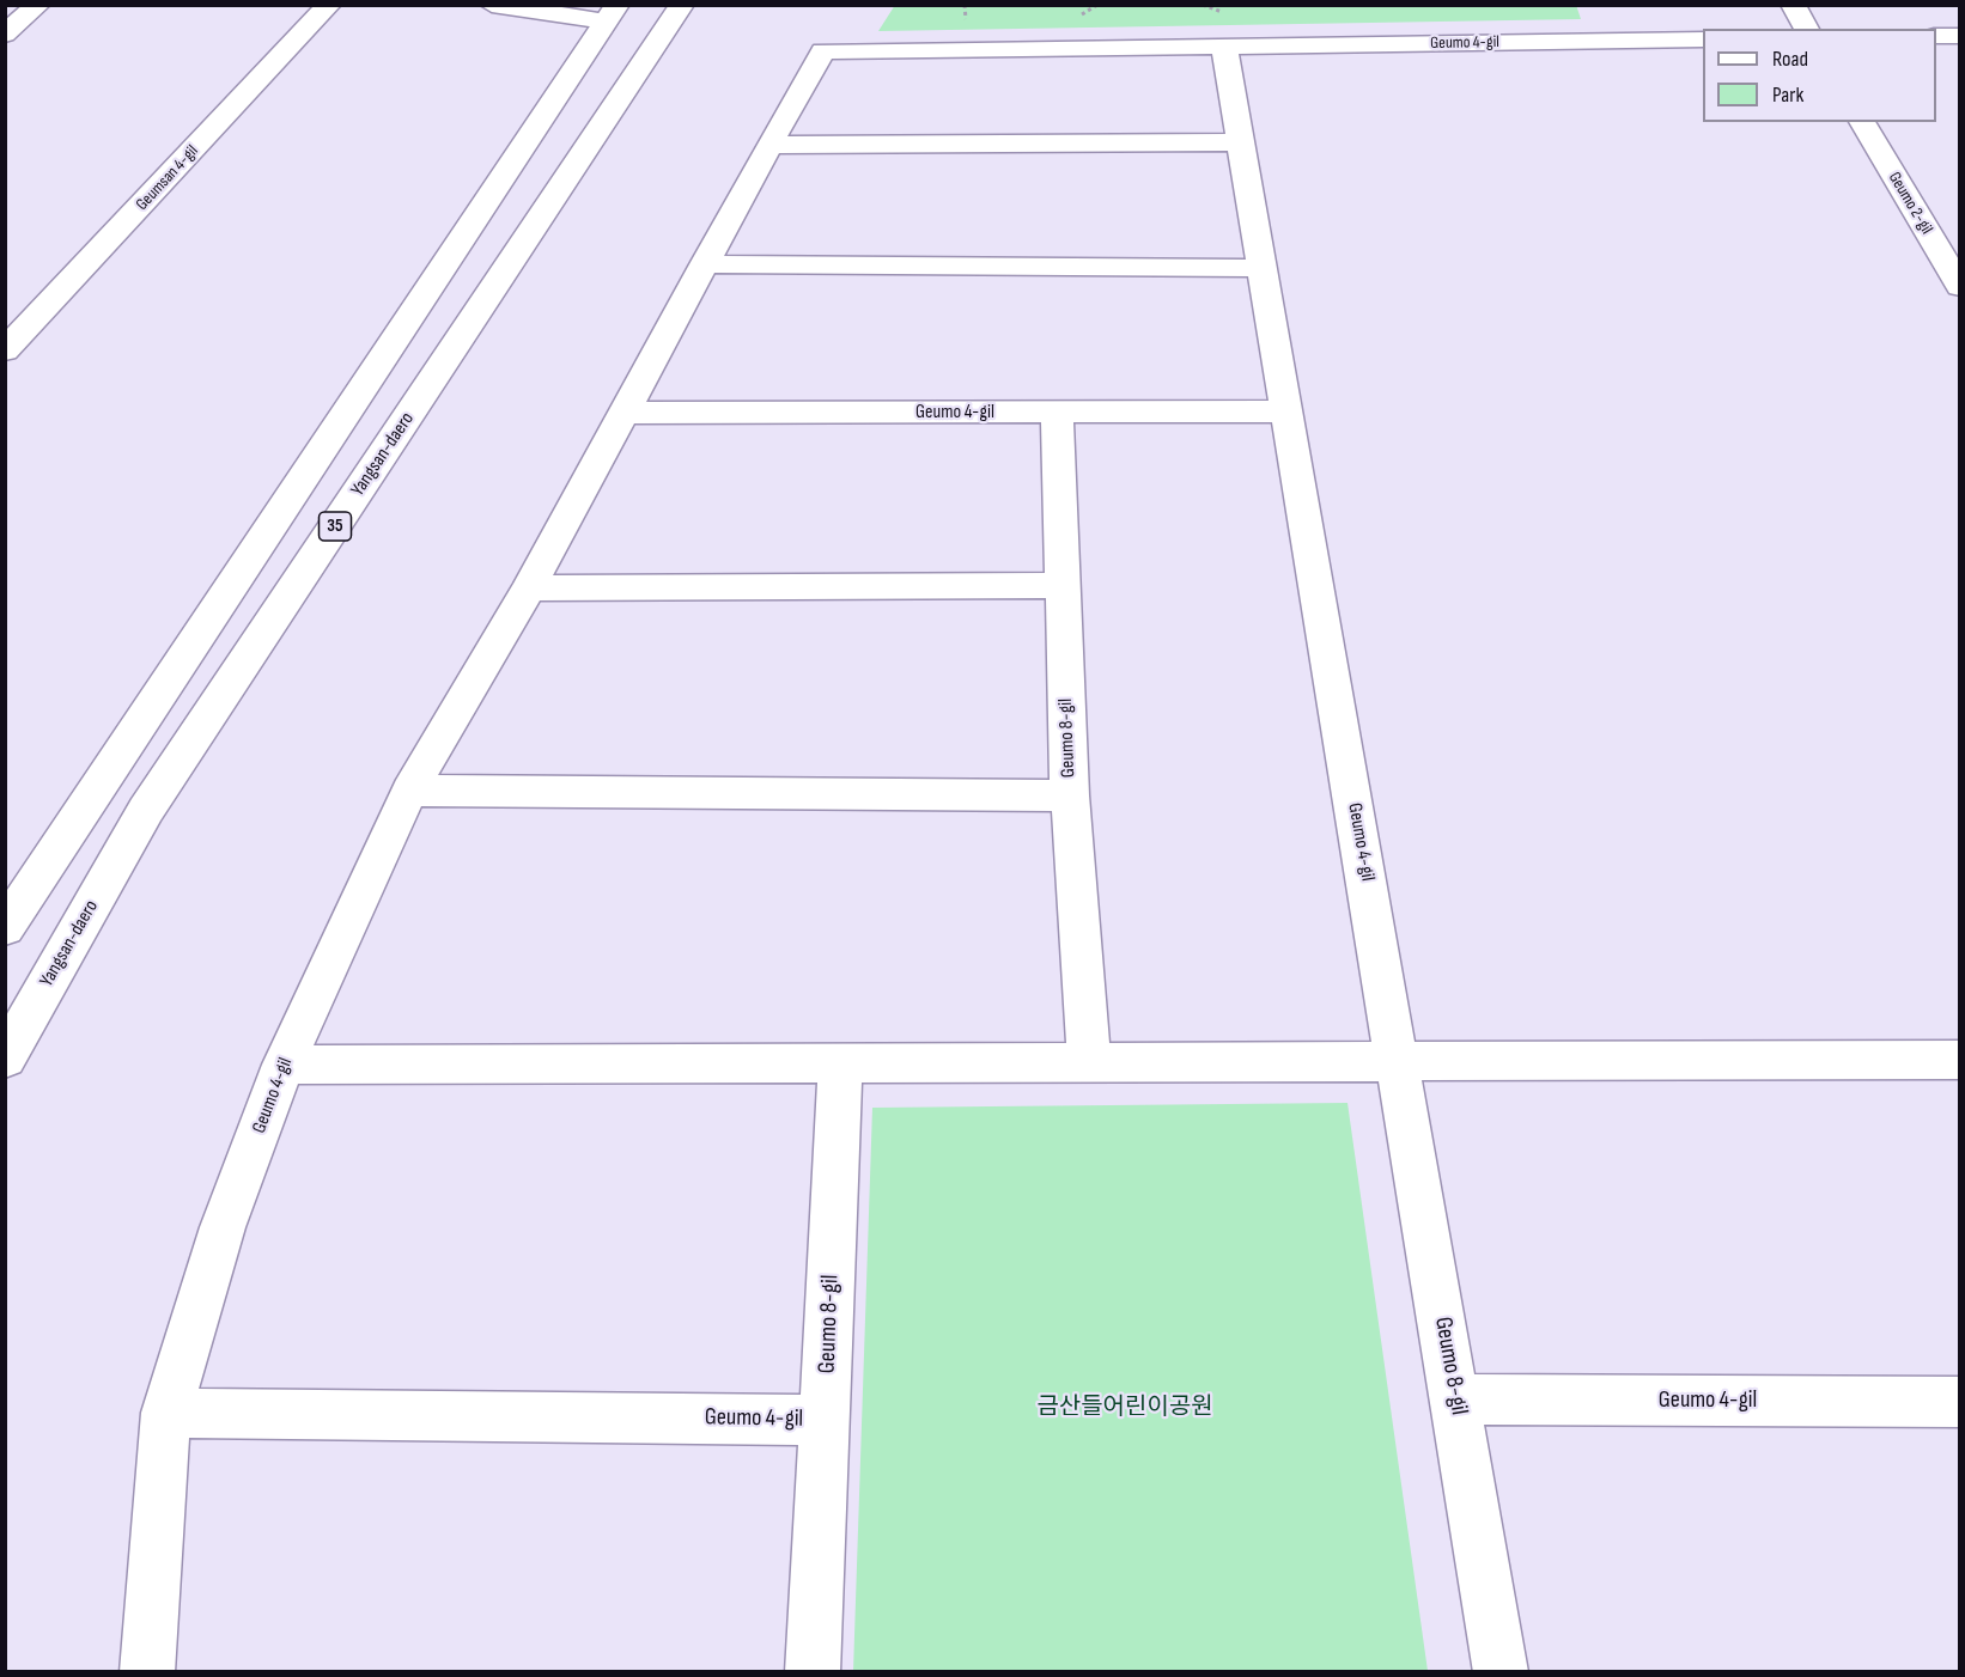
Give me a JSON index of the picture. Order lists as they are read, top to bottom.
{
  "streets": {
    "street": [
      "Geumo 4-gil",
      "Geumsan 4-gil",
      "Geumo 2-gil",
      "Yangsan-daero",
      "35",
      "Geumo 8-gil"
    ]
  },
  "crossings": [
    ["Geumo 4-gil", "Geumo 8-gil"]
  ],
  "parks": ["금산들어린이공원"],
  "legend": ["Road", "Park"]
}
